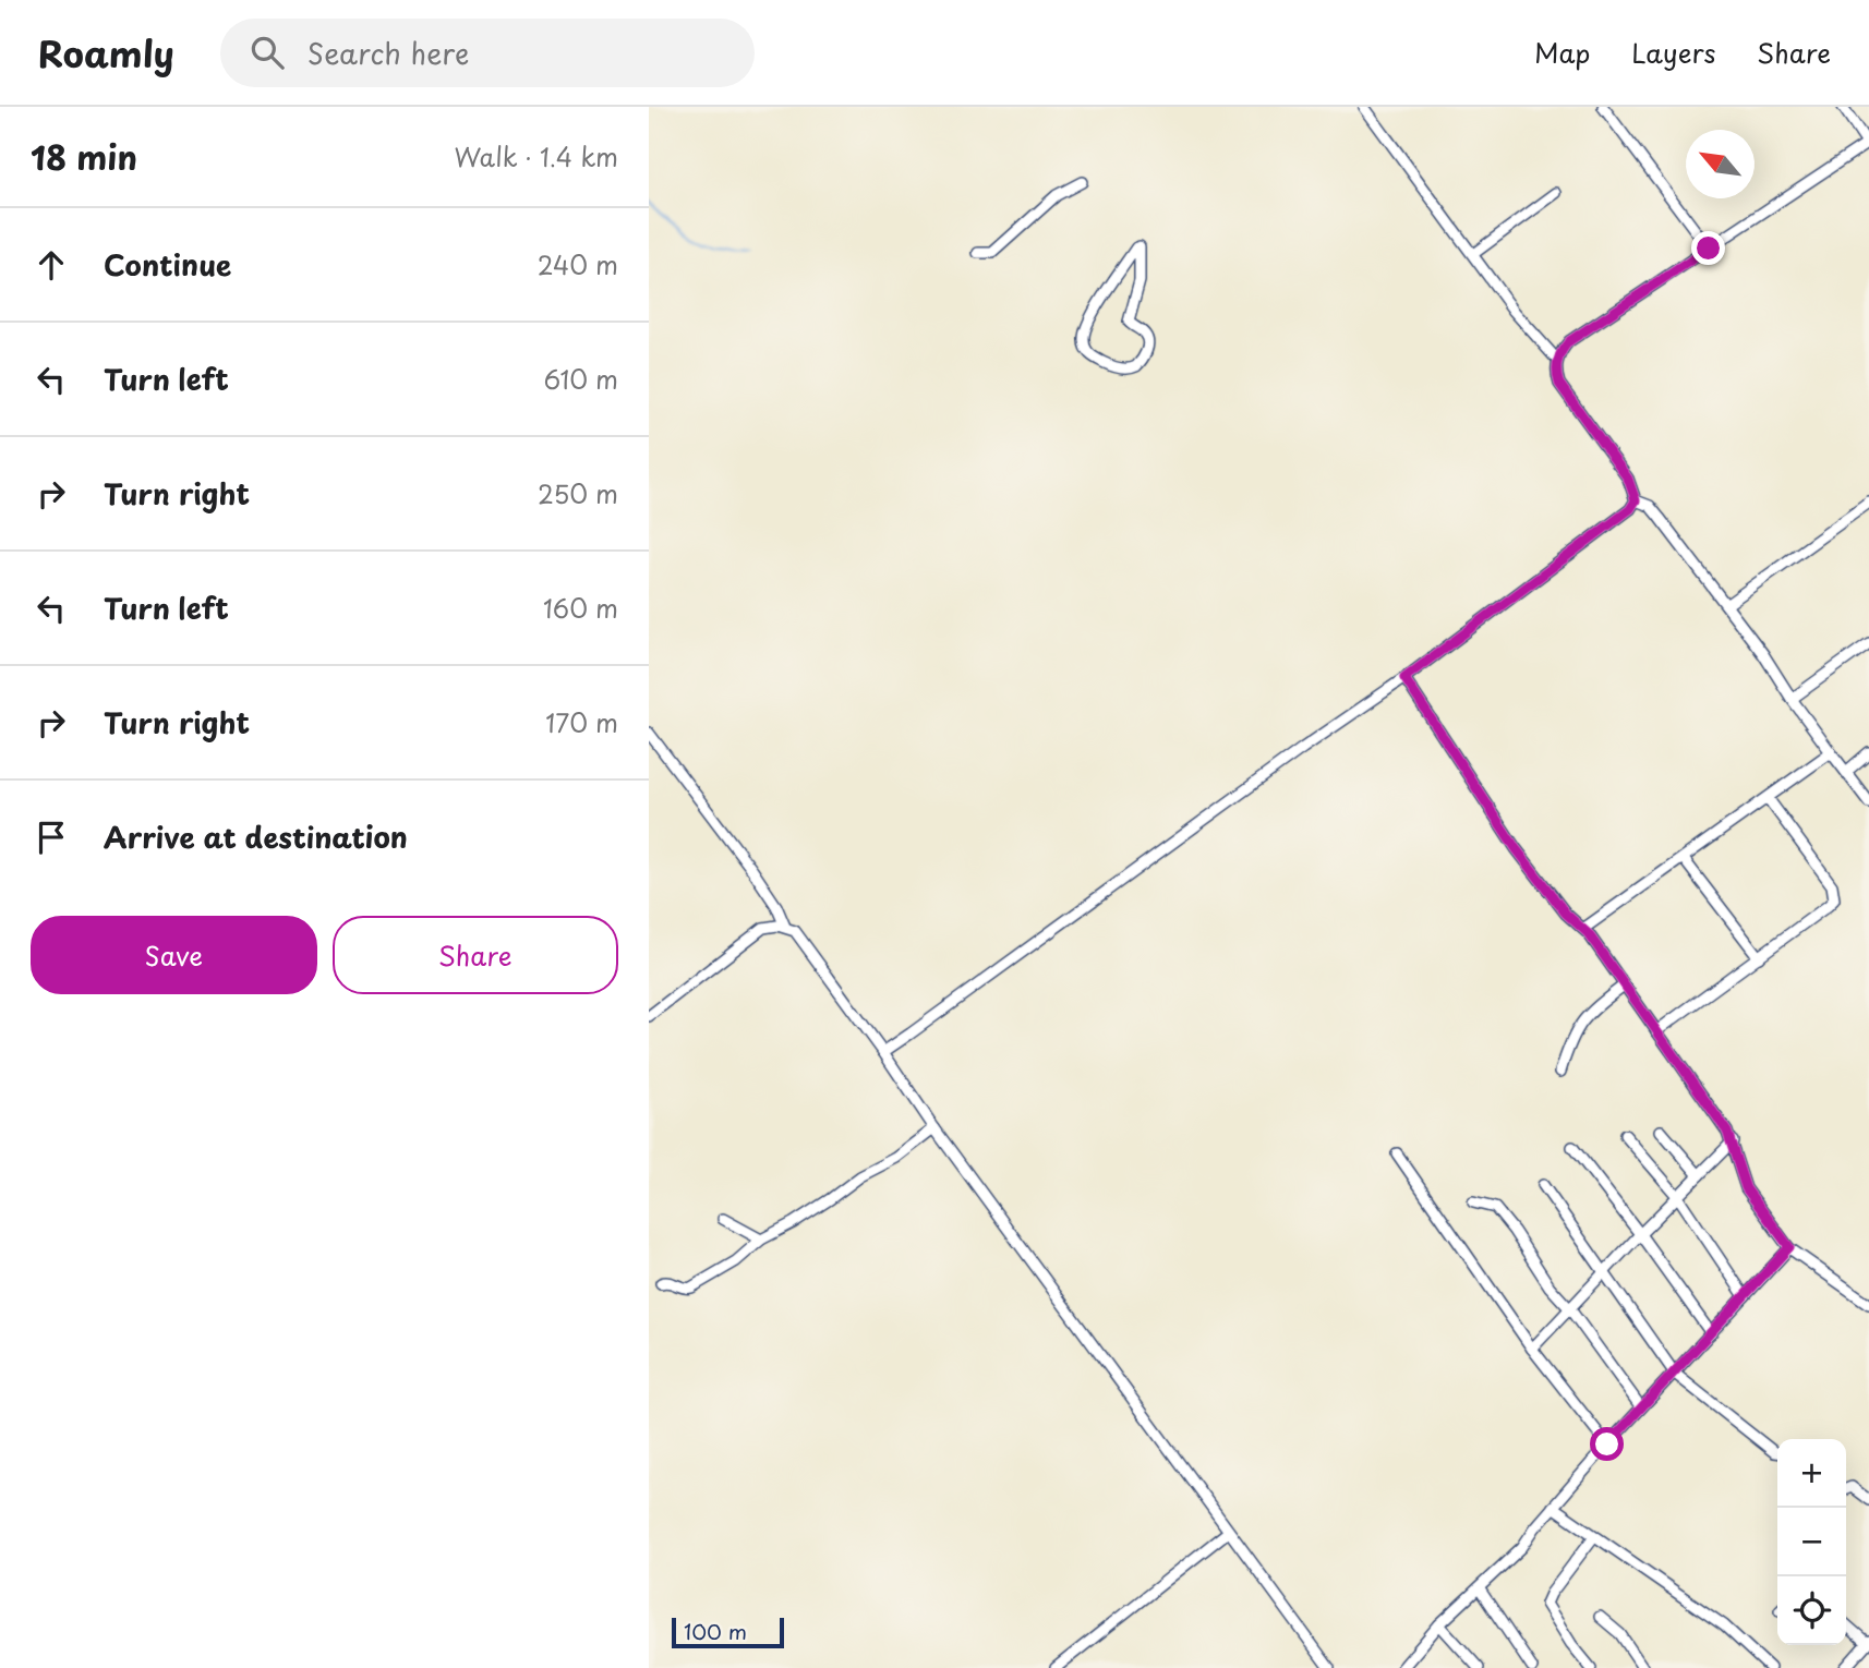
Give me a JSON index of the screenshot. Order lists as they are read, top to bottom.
{
  "scale_bar": "100 m",
  "north": "top left",
  "page": {
    "header": "Roamly",
    "search": "Search here",
    "nav": ["Map", "Layers", "Share"],
    "heading": ["18 min", "Walk · 1.4 km"],
    "list": [
      ["Continue", "240 m"],
      ["Turn left", "610 m"],
      ["Turn right", "250 m"],
      ["Turn left", "160 m"],
      ["Turn right", "170 m"],
      "Arrive at destination"
    ],
    "buttons": ["Save", "Share"],
    "map_buttons": ["+", "−"],
    "scale": "100 m"
  }
}
